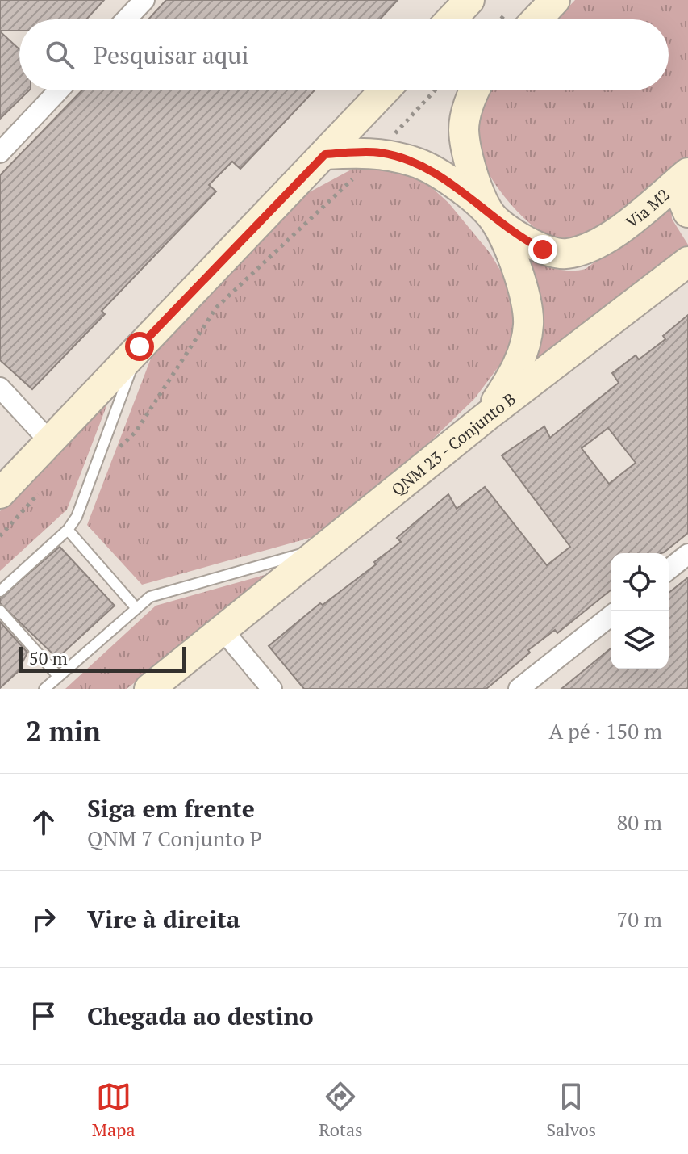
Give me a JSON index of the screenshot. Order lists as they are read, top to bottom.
{
  "streets": {
    "main road": ["Via M2", "QNM 23 - Conjunto B"]
  },
  "scale_bar": "50 m",
  "page": {
    "search": "Pesquisar aqui",
    "scale": "50 m",
    "heading": ["2 min", "A pé · 150 m"],
    "list": [
      ["Siga em frente", "QNM 7 Conjunto P", "80 m"],
      ["Vire à direita", "70 m"],
      "Chegada ao destino"
    ],
    "nav": ["Mapa", "Rotas", "Salvos"]
  }
}
